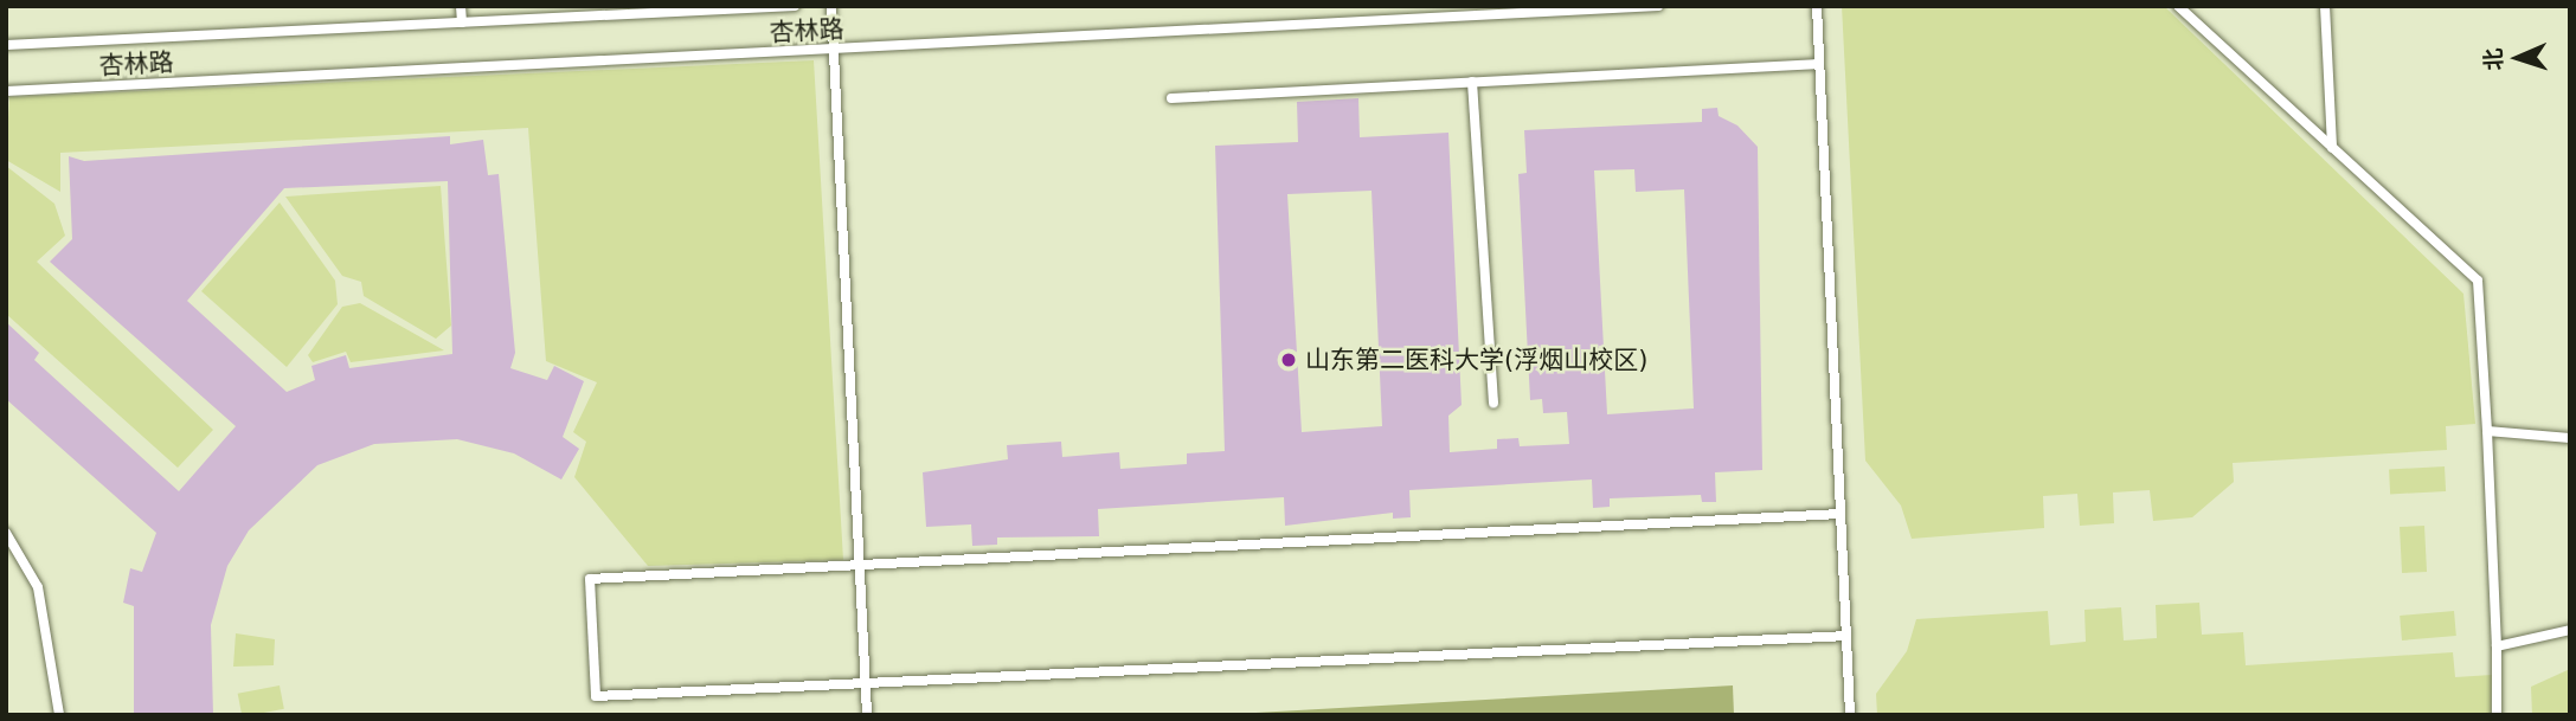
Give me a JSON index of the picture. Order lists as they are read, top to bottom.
{
  "streets": {
    "lane": ["杏林路"]
  },
  "places": ["山东第二医科大学(浮烟山校区)"],
  "north": "left"
}
